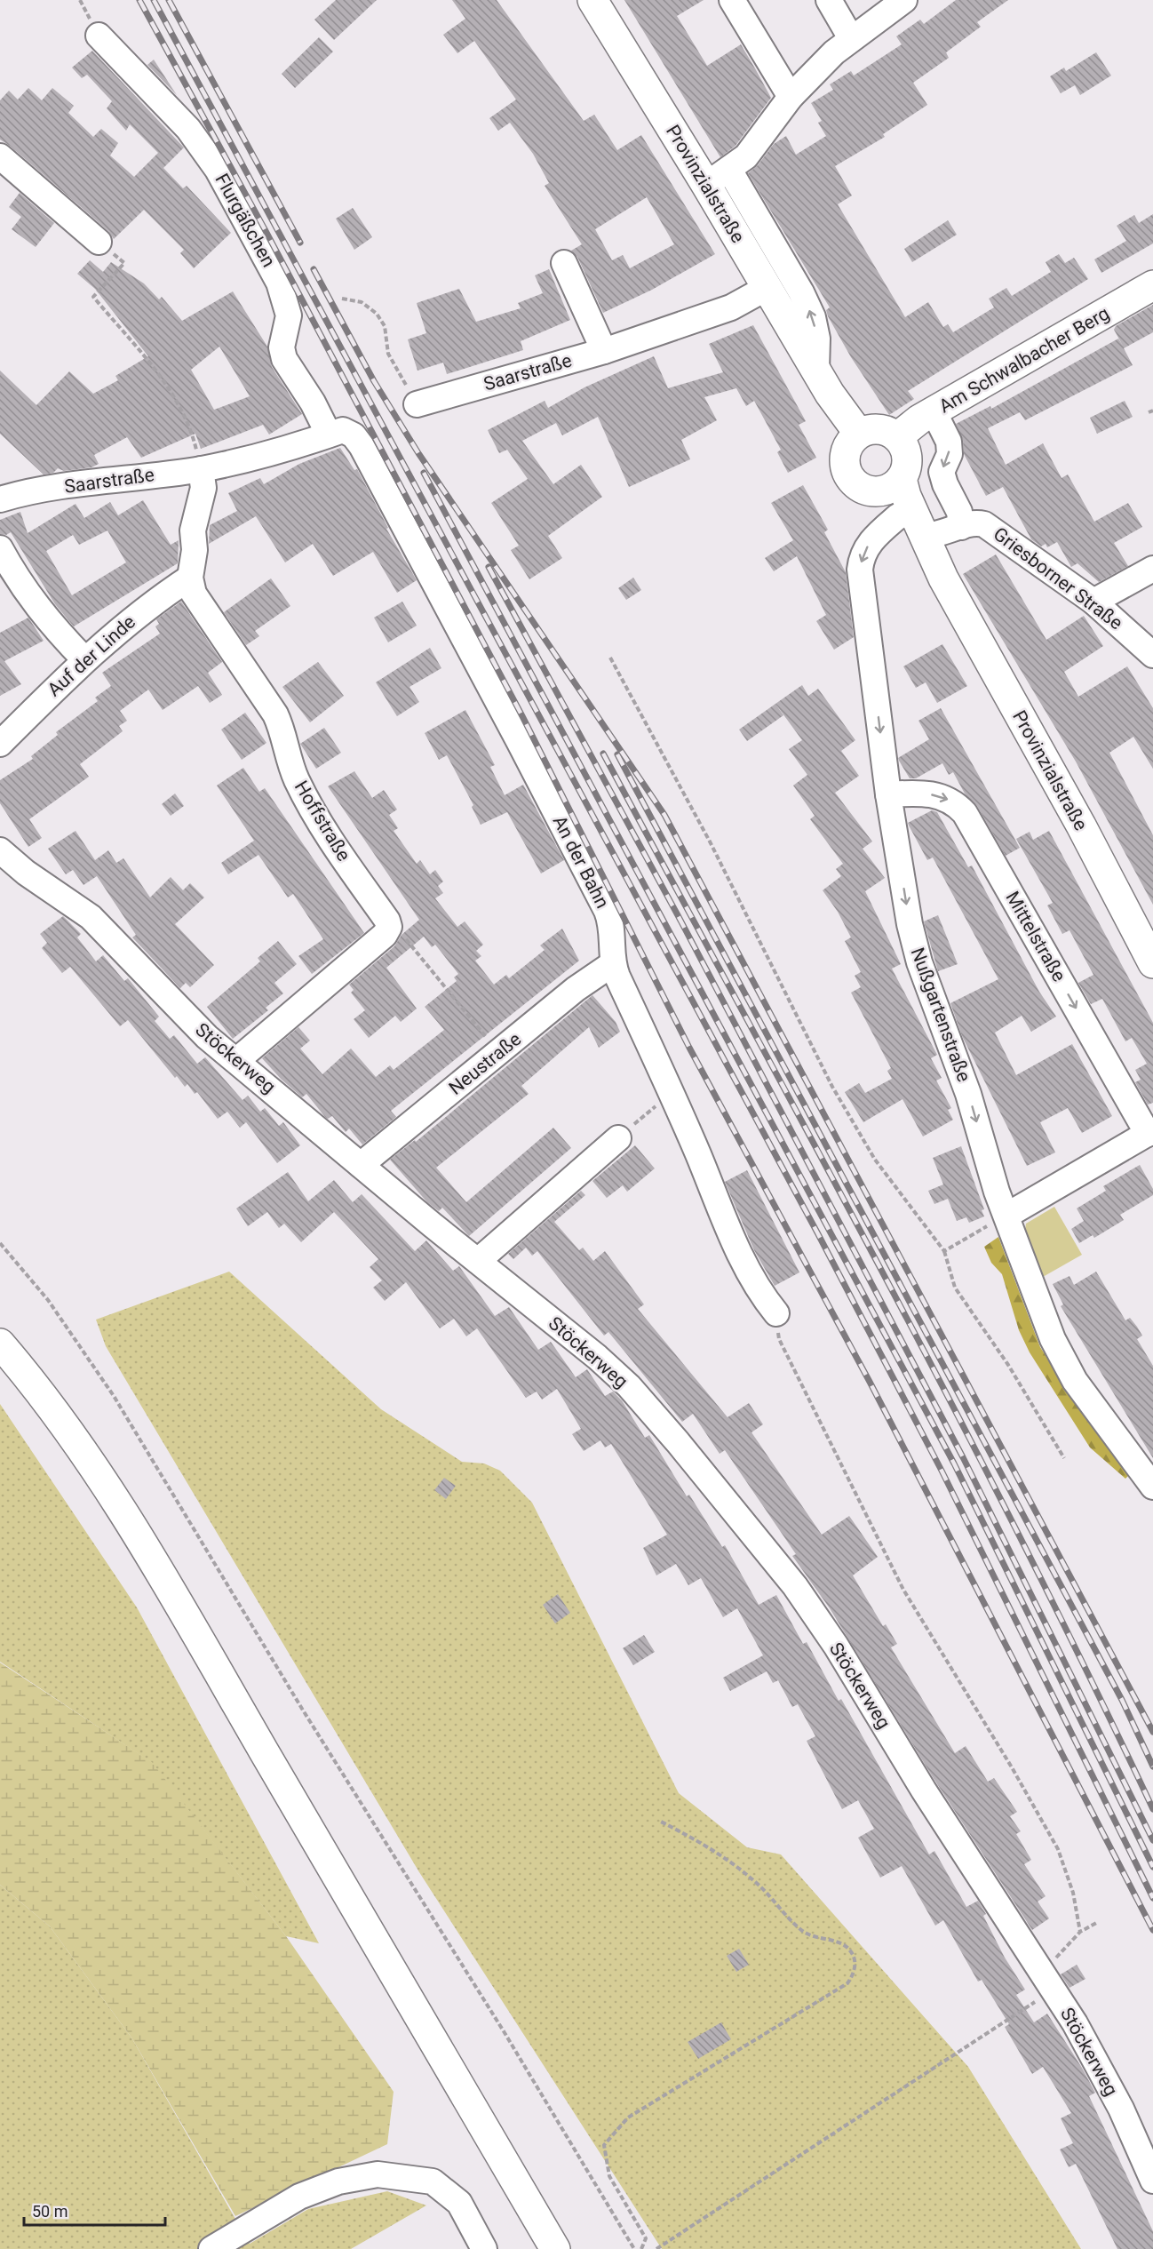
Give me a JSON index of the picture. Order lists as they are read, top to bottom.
{
  "streets": {
    "main road": ["Provinzialstraße", "Am Schwalbacher Berg"],
    "street": [
      "Flurgäßchen",
      "Saarstraße",
      "Griesborner Straße",
      "Auf der Linde",
      "Hoffstraße",
      "An der Bahn",
      "Mittelstraße",
      "Nußgartenstraße",
      "Stöckerweg",
      "Neustraße"
    ]
  },
  "crossings": [
    ["Provinzialstraße", "Am Schwalbacher Berg"],
    ["Provinzialstraße", "Saarstraße"],
    ["Provinzialstraße", "Nußgartenstraße"],
    ["Flurgäßchen", "Saarstraße"],
    ["Flurgäßchen", "An der Bahn"],
    ["Saarstraße", "Hoffstraße"],
    ["Saarstraße", "An der Bahn"],
    ["Auf der Linde", "Hoffstraße"],
    ["An der Bahn", "Neustraße"],
    ["Mittelstraße", "Nußgartenstraße"],
    ["Stöckerweg", "Neustraße"]
  ],
  "one_way": ["Mittelstraße", "Nußgartenstraße"],
  "scale_bar": "50 m"
}
